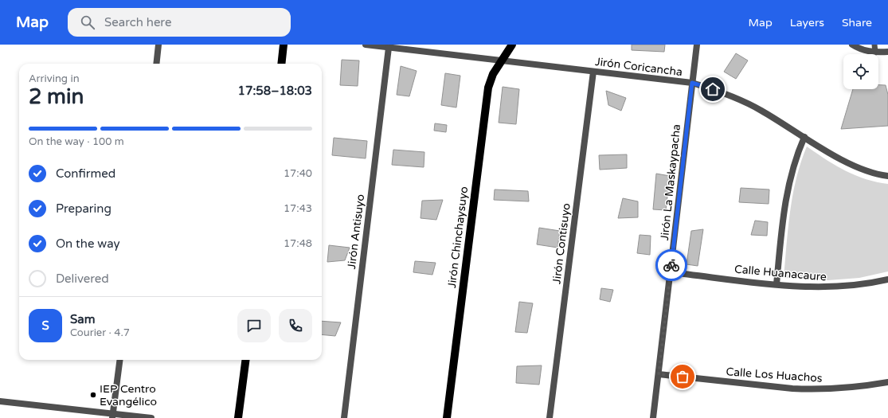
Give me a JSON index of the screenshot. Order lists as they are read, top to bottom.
{
  "streets": {
    "main road": ["Jirón Chinchaysuyo"],
    "street": [
      "Jirón Coricancha",
      "Jirón La Maskaypacha",
      "Jirón Antisuyo",
      "Jirón Contisuyo",
      "Calle Huanacaure",
      "Calle Los Huachos"
    ]
  },
  "crossings": [
    ["Jirón Coricancha", "Jirón La Maskaypacha"],
    ["Jirón Coricancha", "Jirón Antisuyo"],
    ["Jirón Coricancha", "Jirón Chinchaysuyo"],
    ["Jirón Coricancha", "Jirón Contisuyo"],
    ["Jirón La Maskaypacha", "Calle Huanacaure"],
    ["Jirón La Maskaypacha", "Calle Los Huachos"]
  ],
  "places": ["IEP Centro Evangélico"],
  "page": {
    "header": "Map",
    "search": "Search here",
    "nav": ["Map", "Layers", "Share"],
    "heading": ["2 min", "Arriving in", "17:58–18:03"],
    "panel": ["Sam", "Courier · 4.7"],
    "bar": "On the way · 100 m",
    "list": [
      ["Confirmed", "17:40"],
      ["Preparing", "17:43"],
      ["On the way", "17:48"],
      "Delivered"
    ],
    "round": "S"
  }
}
